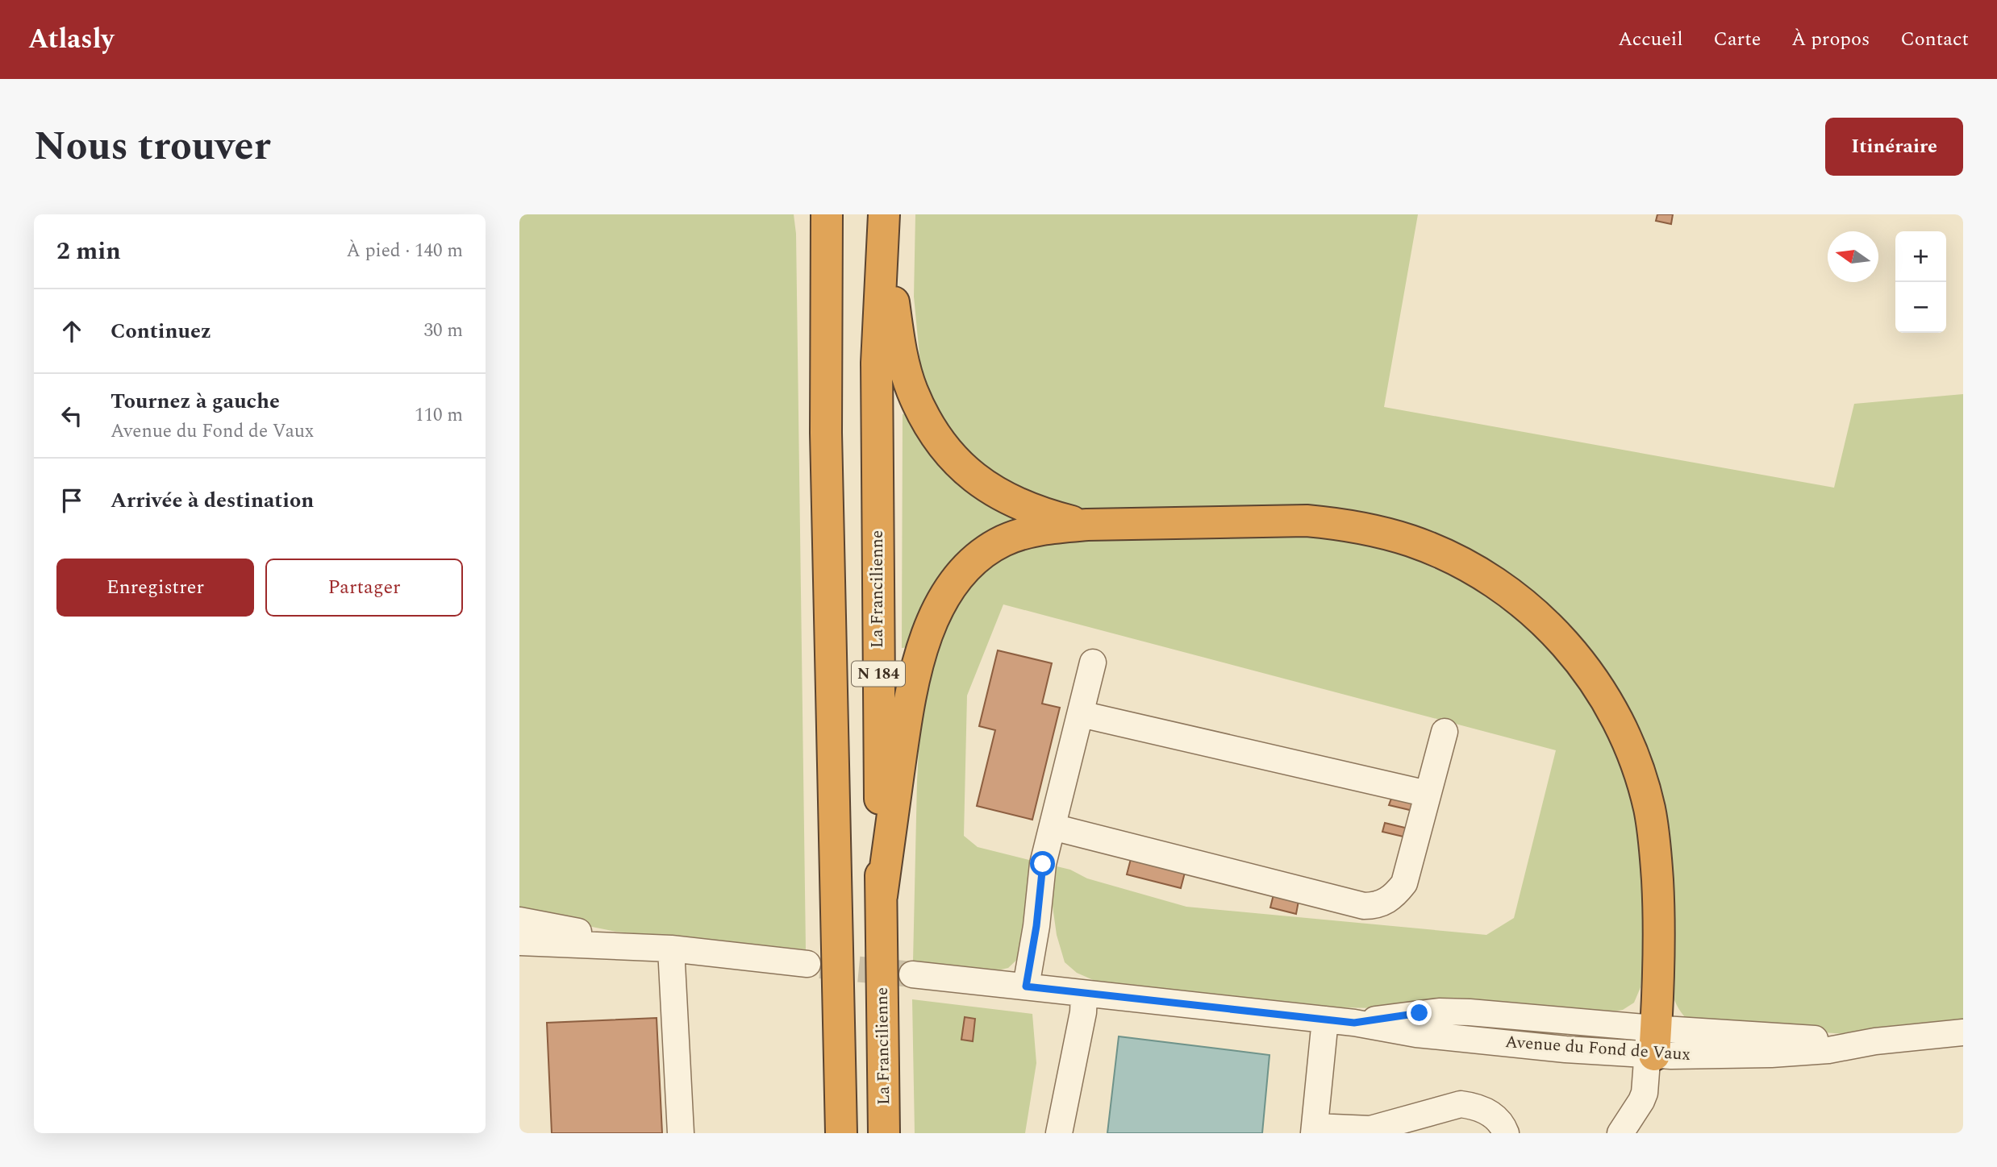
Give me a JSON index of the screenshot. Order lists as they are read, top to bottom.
{
  "streets": {
    "highway": ["La Francilienne", "N 184"],
    "street": ["Avenue du Fond de Vaux"]
  },
  "north": "left",
  "page": {
    "header": "Atlasly",
    "nav": [
      "Accueil",
      "Carte",
      "À propos",
      "Contact"
    ],
    "title": "Nous trouver",
    "buttons": [
      "Itinéraire",
      ["Enregistrer", "Partager"]
    ],
    "heading": ["2 min", "À pied · 140 m"],
    "map_buttons": ["+", "−"],
    "list": [
      ["Continuez", "30 m"],
      ["Tournez à gauche", "Avenue du Fond de Vaux", "110 m"],
      "Arrivée à destination"
    ]
  }
}
